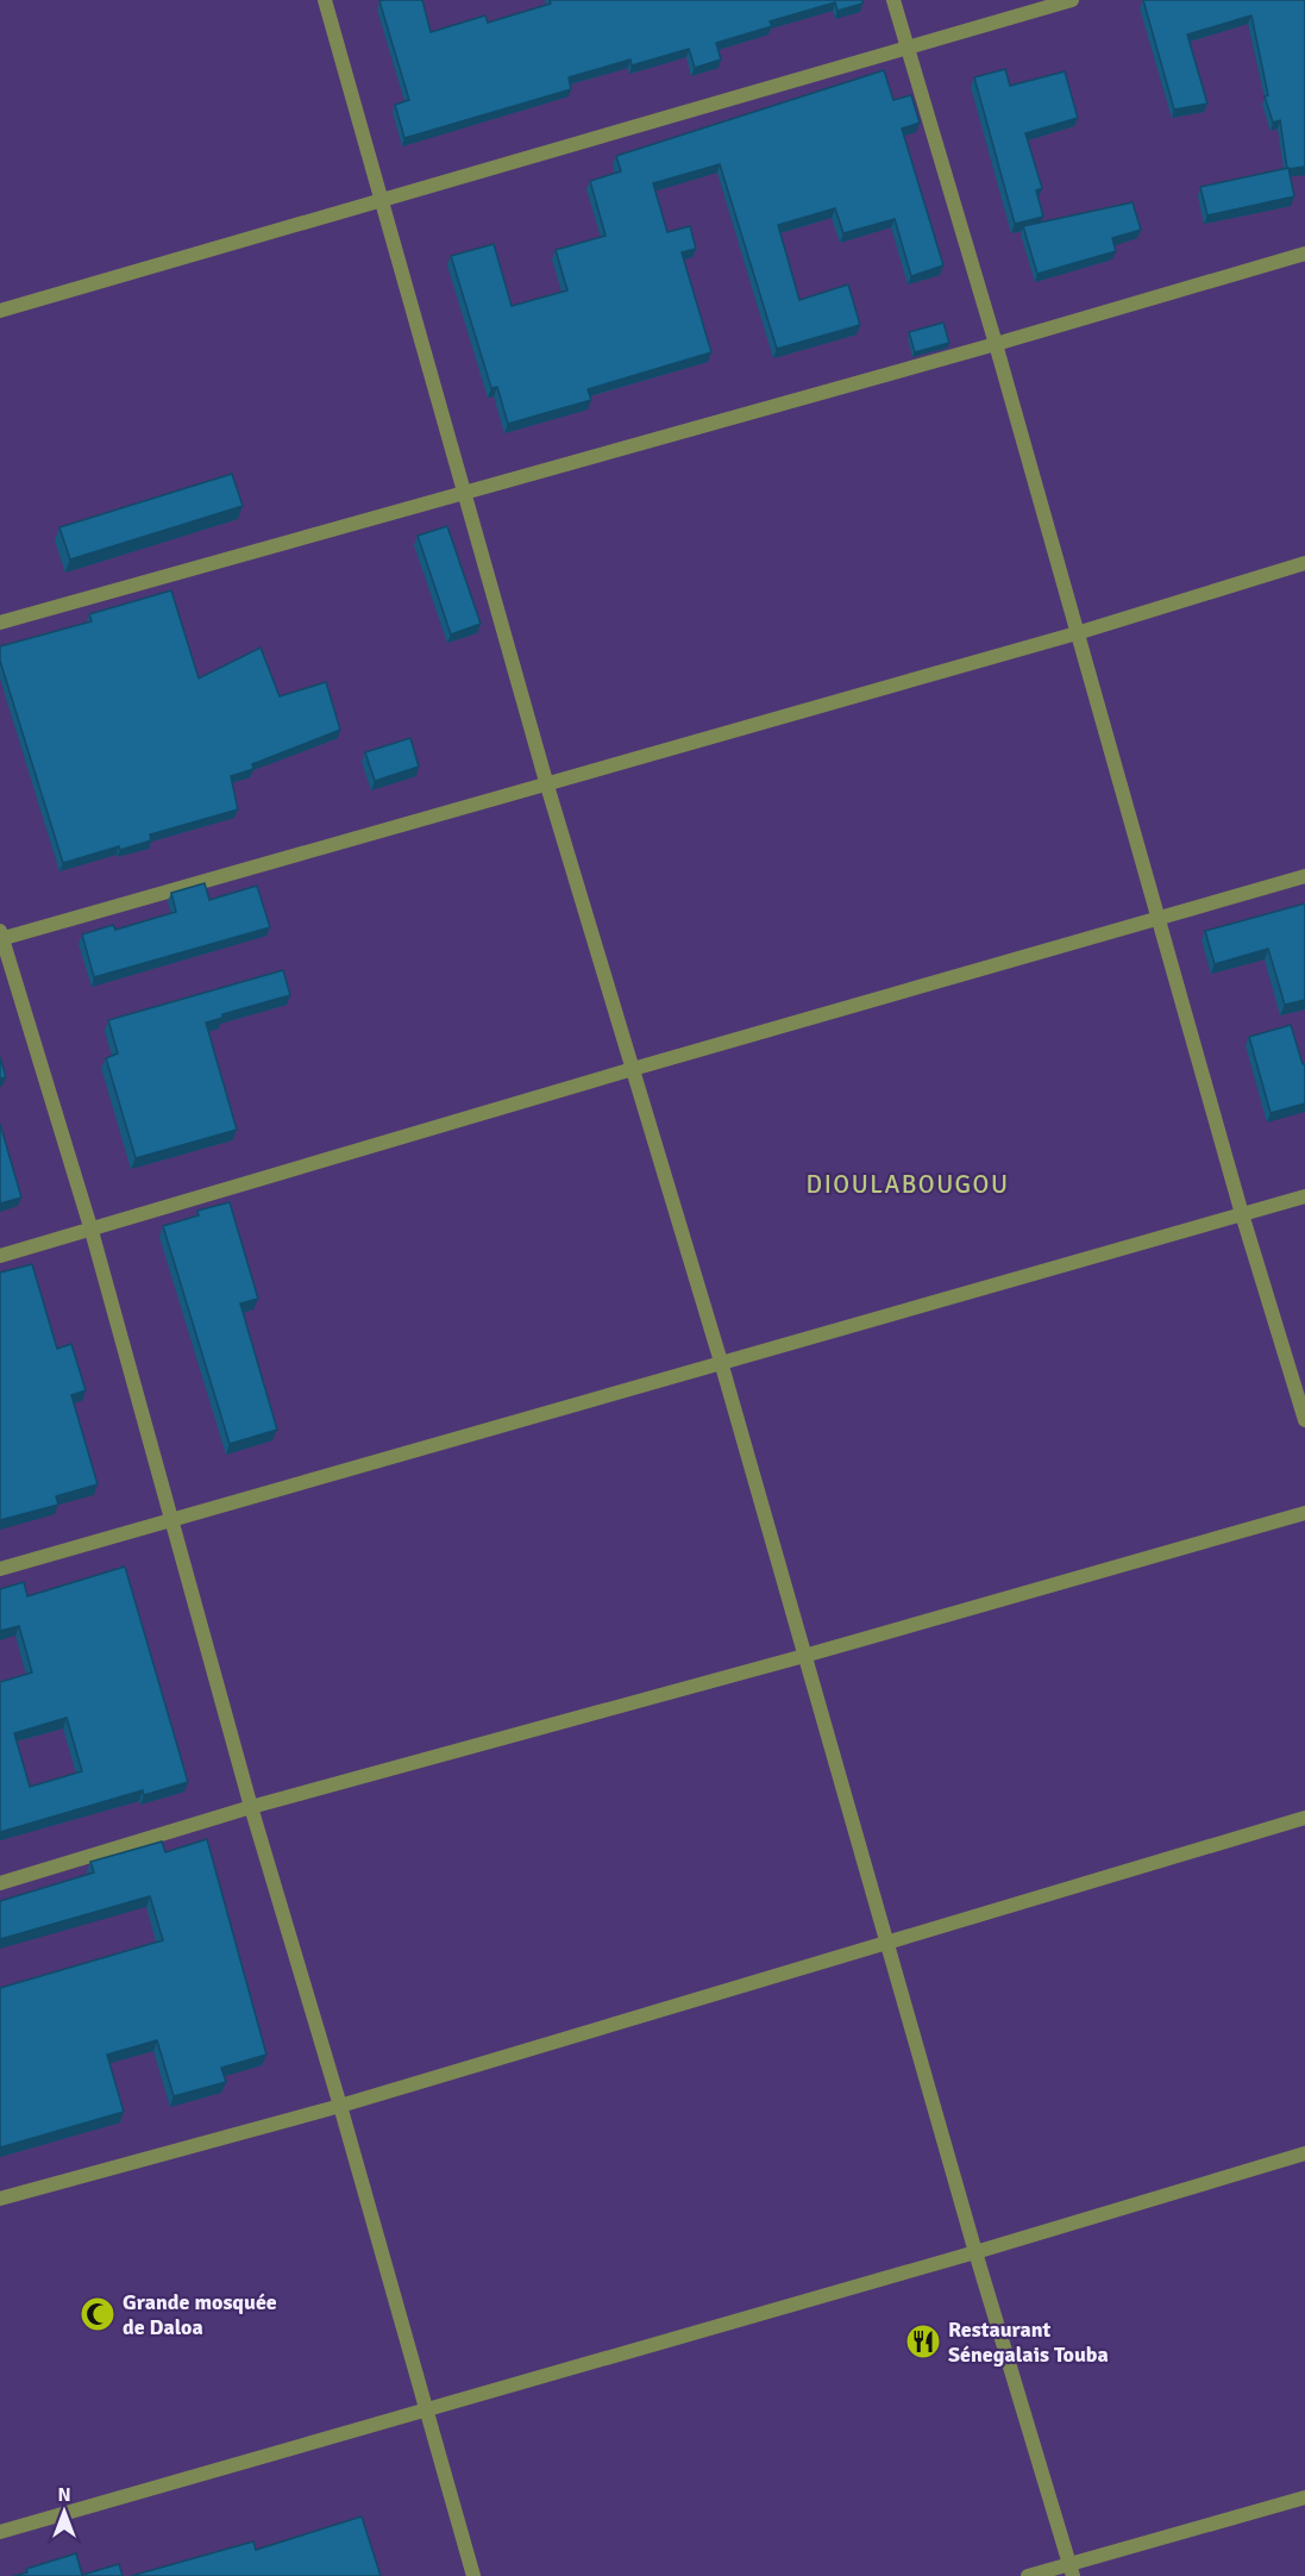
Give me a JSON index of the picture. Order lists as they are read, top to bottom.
{
  "districts": ["DIOULABOUGOU"],
  "places": {
    "mosque": ["Grande mosquée de Daloa"],
    "restaurant": ["Restaurant Sénegalais Touba"]
  },
  "north": "top"
}
